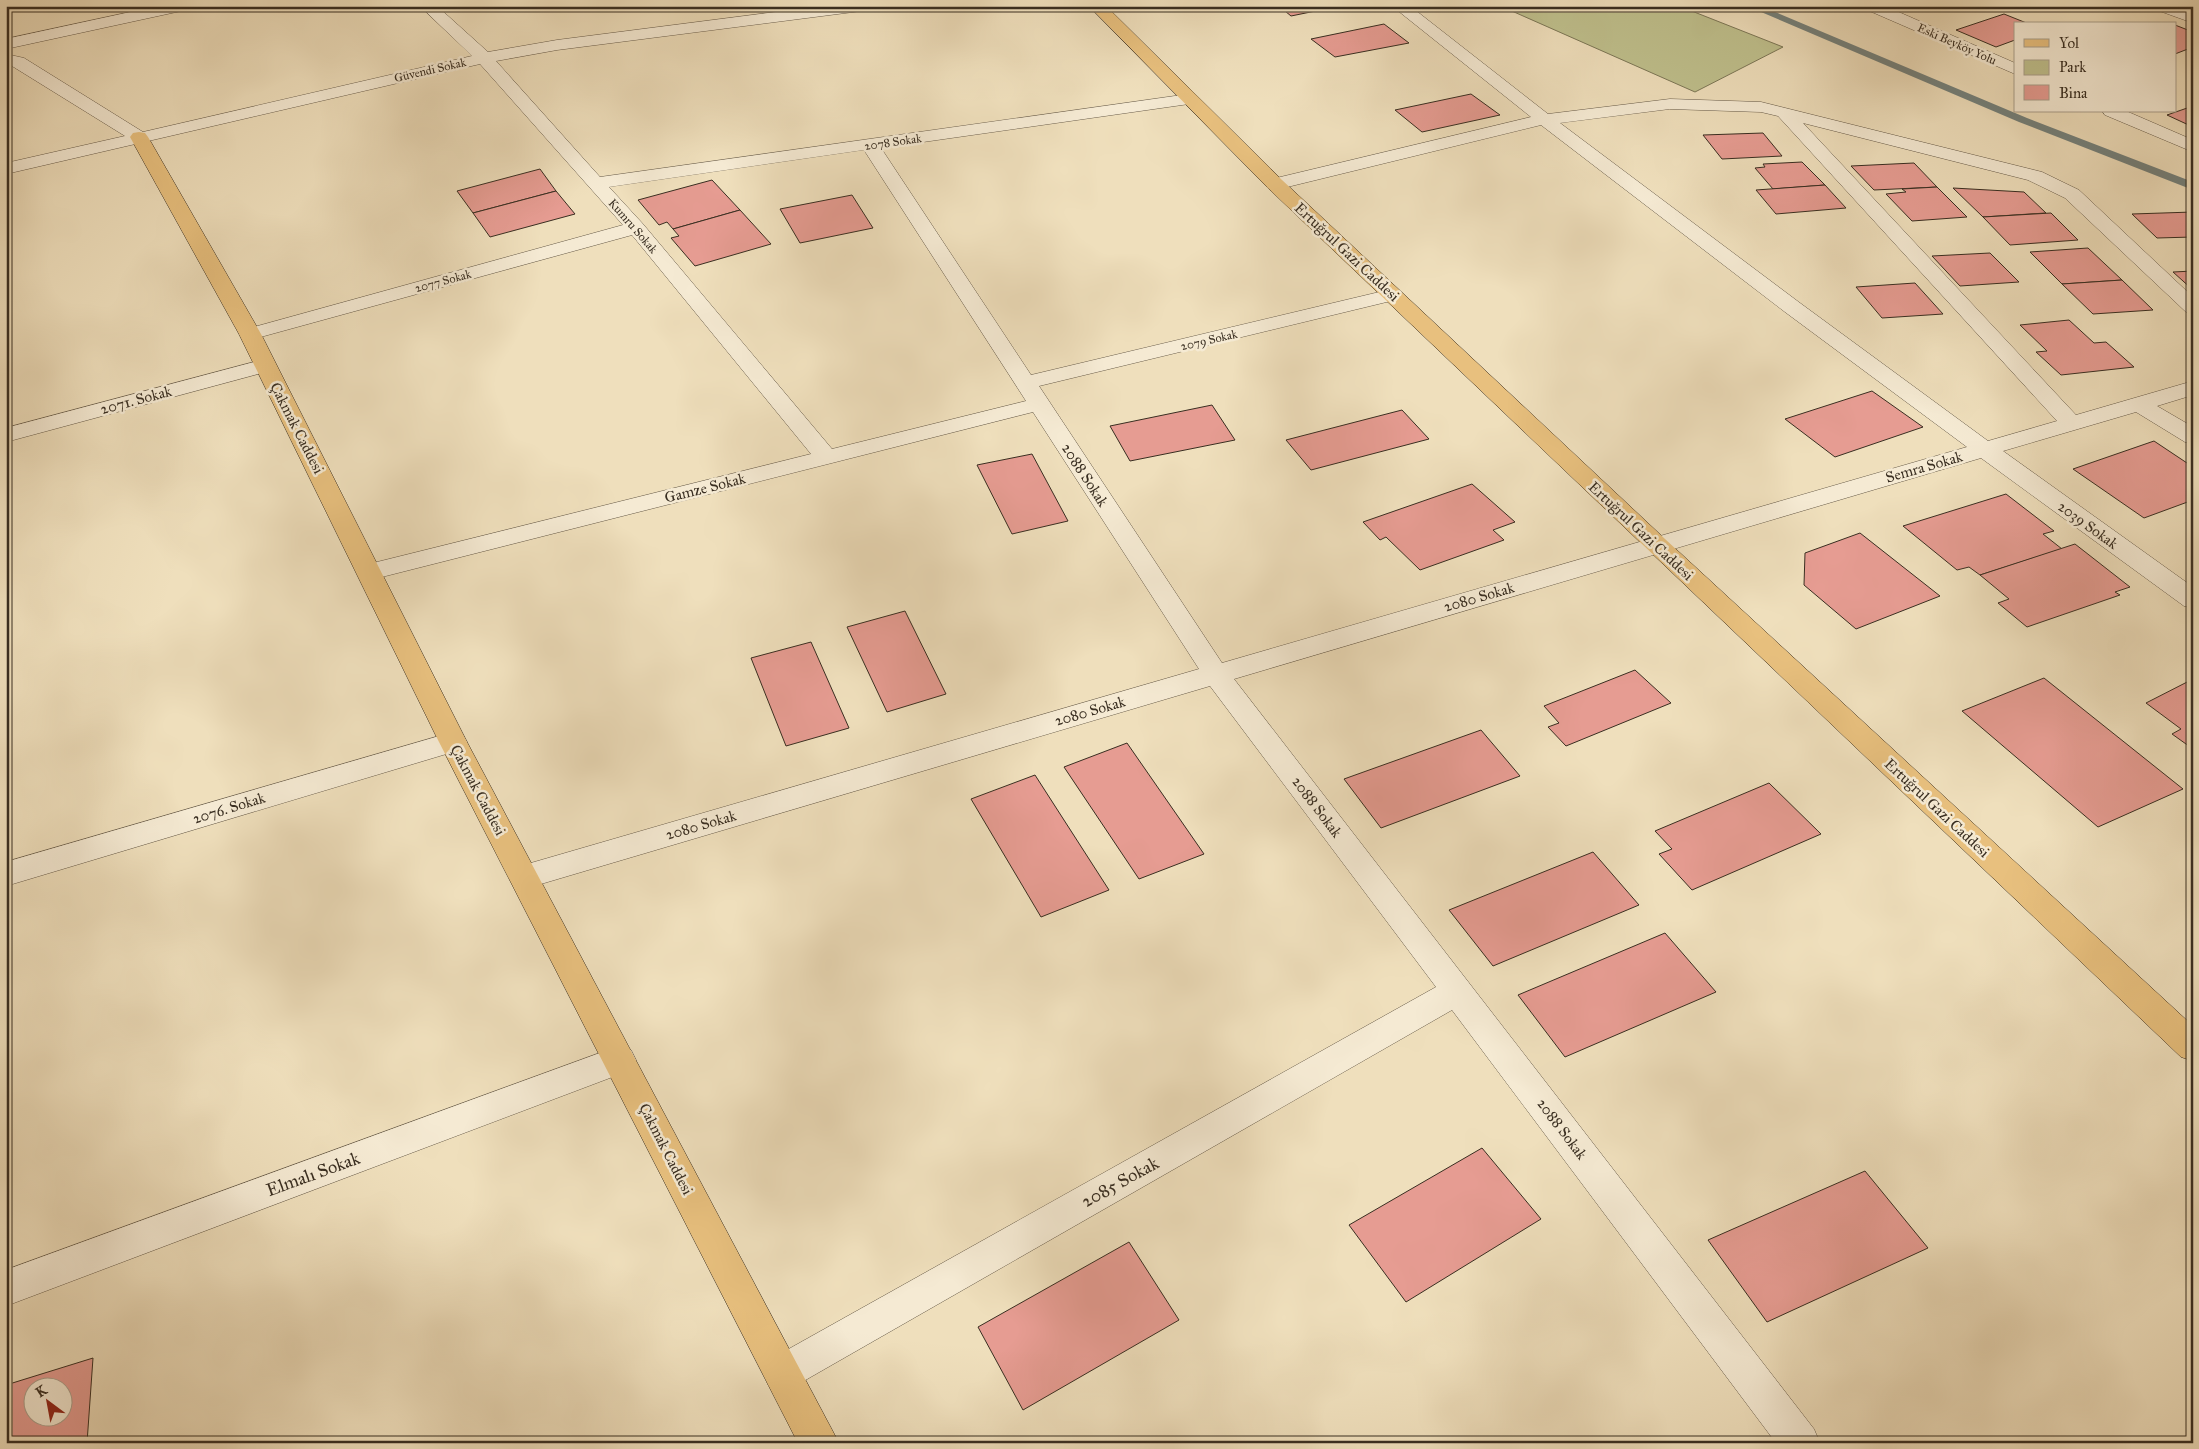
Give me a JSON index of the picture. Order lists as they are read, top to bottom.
{
  "streets": {
    "main road": ["Ertuğrul Gazi Caddesi", "Çakmak Caddesi"],
    "street": [
      "Eski Beyköy Yolu",
      "Güvendi Sokak",
      "2078 Sokak",
      "Kumru Sokak",
      "2077 Sokak",
      "2079 Sokak",
      "2071. Sokak",
      "Semra Sokak",
      "2088 Sokak",
      "Gamze Sokak",
      "2039 Sokak",
      "2080 Sokak",
      "2076. Sokak",
      "Elmalı Sokak",
      "2085 Sokak"
    ]
  },
  "crossings": [
    ["Güvendi Sokak", "Kumru Sokak"],
    ["Güvendi Sokak", "Çakmak Caddesi"],
    ["2078 Sokak", "Kumru Sokak"],
    ["2078 Sokak", "Ertuğrul Gazi Caddesi"],
    ["2078 Sokak", "2088 Sokak"],
    ["Kumru Sokak", "2077 Sokak"],
    ["Kumru Sokak", "Gamze Sokak"],
    ["Ertuğrul Gazi Caddesi", "2079 Sokak"],
    ["Ertuğrul Gazi Caddesi", "Semra Sokak"],
    ["Ertuğrul Gazi Caddesi", "2080 Sokak"],
    ["2077 Sokak", "Çakmak Caddesi"],
    ["2079 Sokak", "2088 Sokak"],
    ["2079 Sokak", "Gamze Sokak"],
    ["2071. Sokak", "Çakmak Caddesi"],
    ["Çakmak Caddesi", "Gamze Sokak"],
    ["Çakmak Caddesi", "2080 Sokak"],
    ["Çakmak Caddesi", "2076. Sokak"],
    ["Çakmak Caddesi", "Elmalı Sokak"],
    ["Çakmak Caddesi", "2085 Sokak"],
    ["Semra Sokak", "2039 Sokak"],
    ["Semra Sokak", "2080 Sokak"],
    ["2088 Sokak", "Gamze Sokak"],
    ["2088 Sokak", "2080 Sokak"],
    ["2088 Sokak", "2085 Sokak"]
  ],
  "legend": ["Yol", "Park", "Bina"],
  "north": "top left"
}
